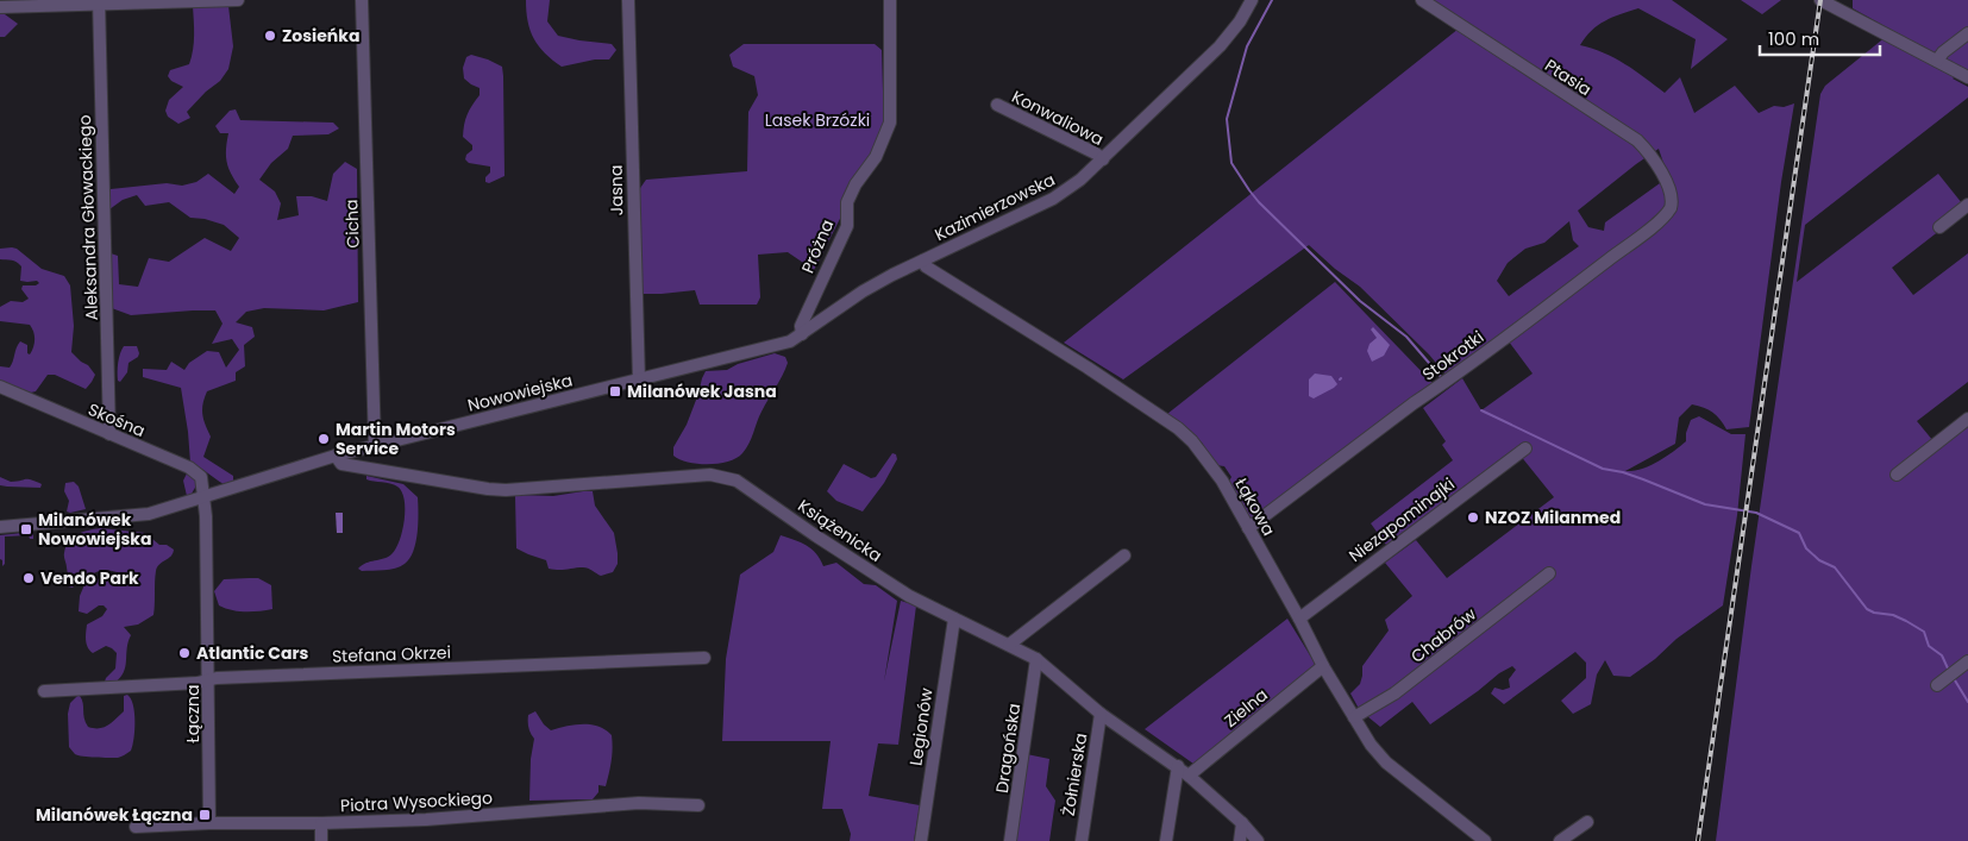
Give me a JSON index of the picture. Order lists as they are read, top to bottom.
{
  "streets": {
    "street": [
      "Ptasia",
      "Konwaliowa",
      "Jasna",
      "Kazimierzowska",
      "Aleksandra Głowackiego",
      "Cicha",
      "Próżna",
      "Stokrotki",
      "Nowowiejska",
      "Skośna",
      "Łąkowa",
      "Niezapominajki",
      "Książenicka",
      "Chabrów",
      "Stefana Okrzei",
      "Zielna",
      "Łączna",
      "Legionów",
      "Dragońska",
      "Żołnierska",
      "Piotra Wysockiego"
    ]
  },
  "crossings": [
    ["Ptasia", "Stokrotki"],
    ["Konwaliowa", "Kazimierzowska"],
    ["Jasna", "Nowowiejska"],
    ["Kazimierzowska", "Próżna"],
    ["Kazimierzowska", "Nowowiejska"],
    ["Kazimierzowska", "Łąkowa"],
    ["Aleksandra Głowackiego", "Skośna"],
    ["Cicha", "Nowowiejska"],
    ["Próżna", "Nowowiejska"],
    ["Stokrotki", "Łąkowa"],
    ["Nowowiejska", "Skośna"],
    ["Nowowiejska", "Książenicka"],
    ["Nowowiejska", "Łączna"],
    ["Skośna", "Łączna"],
    ["Łąkowa", "Niezapominajki"],
    ["Łąkowa", "Chabrów"],
    ["Łąkowa", "Zielna"],
    ["Książenicka", "Zielna"],
    ["Książenicka", "Legionów"],
    ["Książenicka", "Dragońska"],
    ["Książenicka", "Żołnierska"],
    ["Stefana Okrzei", "Łączna"],
    ["Łączna", "Piotra Wysockiego"]
  ],
  "parks": ["Lasek Brzózki"],
  "places": {
    "other": [
      "Zosieńka",
      "Martin Motors Service",
      "NZOZ Milanmed",
      "Vendo Park",
      "Atlantic Cars"
    ],
    "transit": ["Milanówek Jasna", "Milanówek Nowowiejska", "Milanówek Łączna"]
  },
  "scale_bar": "100 m"
}
